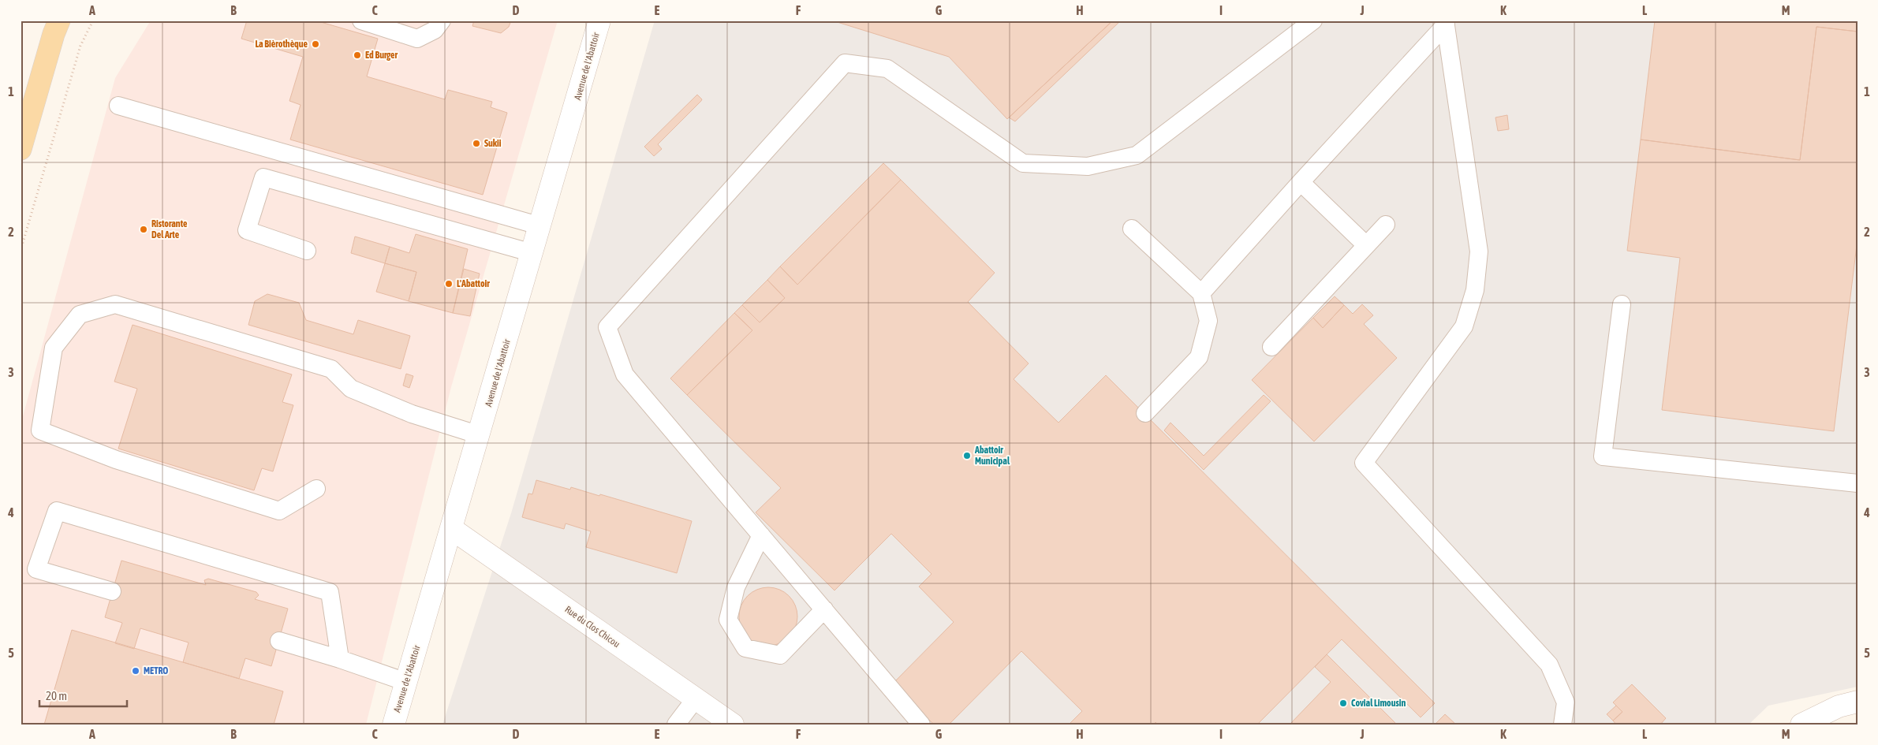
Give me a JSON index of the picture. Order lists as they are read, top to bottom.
{
  "streets": {
    "street": ["Avenue de l'Abattoir", "Rue du Clos Chicou"]
  },
  "crossings": [
    ["Avenue de l'Abattoir", "Rue du Clos Chicou"]
  ],
  "places": [
    "La Bièrothèque",
    "Ed Burger",
    "Sukii",
    "Ristorante Del Arte",
    "L'Abattoir",
    "Abattoir Municipal",
    "METRO",
    "Covial Limousin"
  ],
  "scale_bar": "20 m",
  "grid": {
    "columns": [
      "A",
      "B",
      "C",
      "D",
      "E",
      "F",
      "G",
      "H",
      "I",
      "J",
      "K",
      "L",
      "M"
    ],
    "rows": [
      "1",
      "2",
      "3",
      "4",
      "5"
    ]
  }
}
